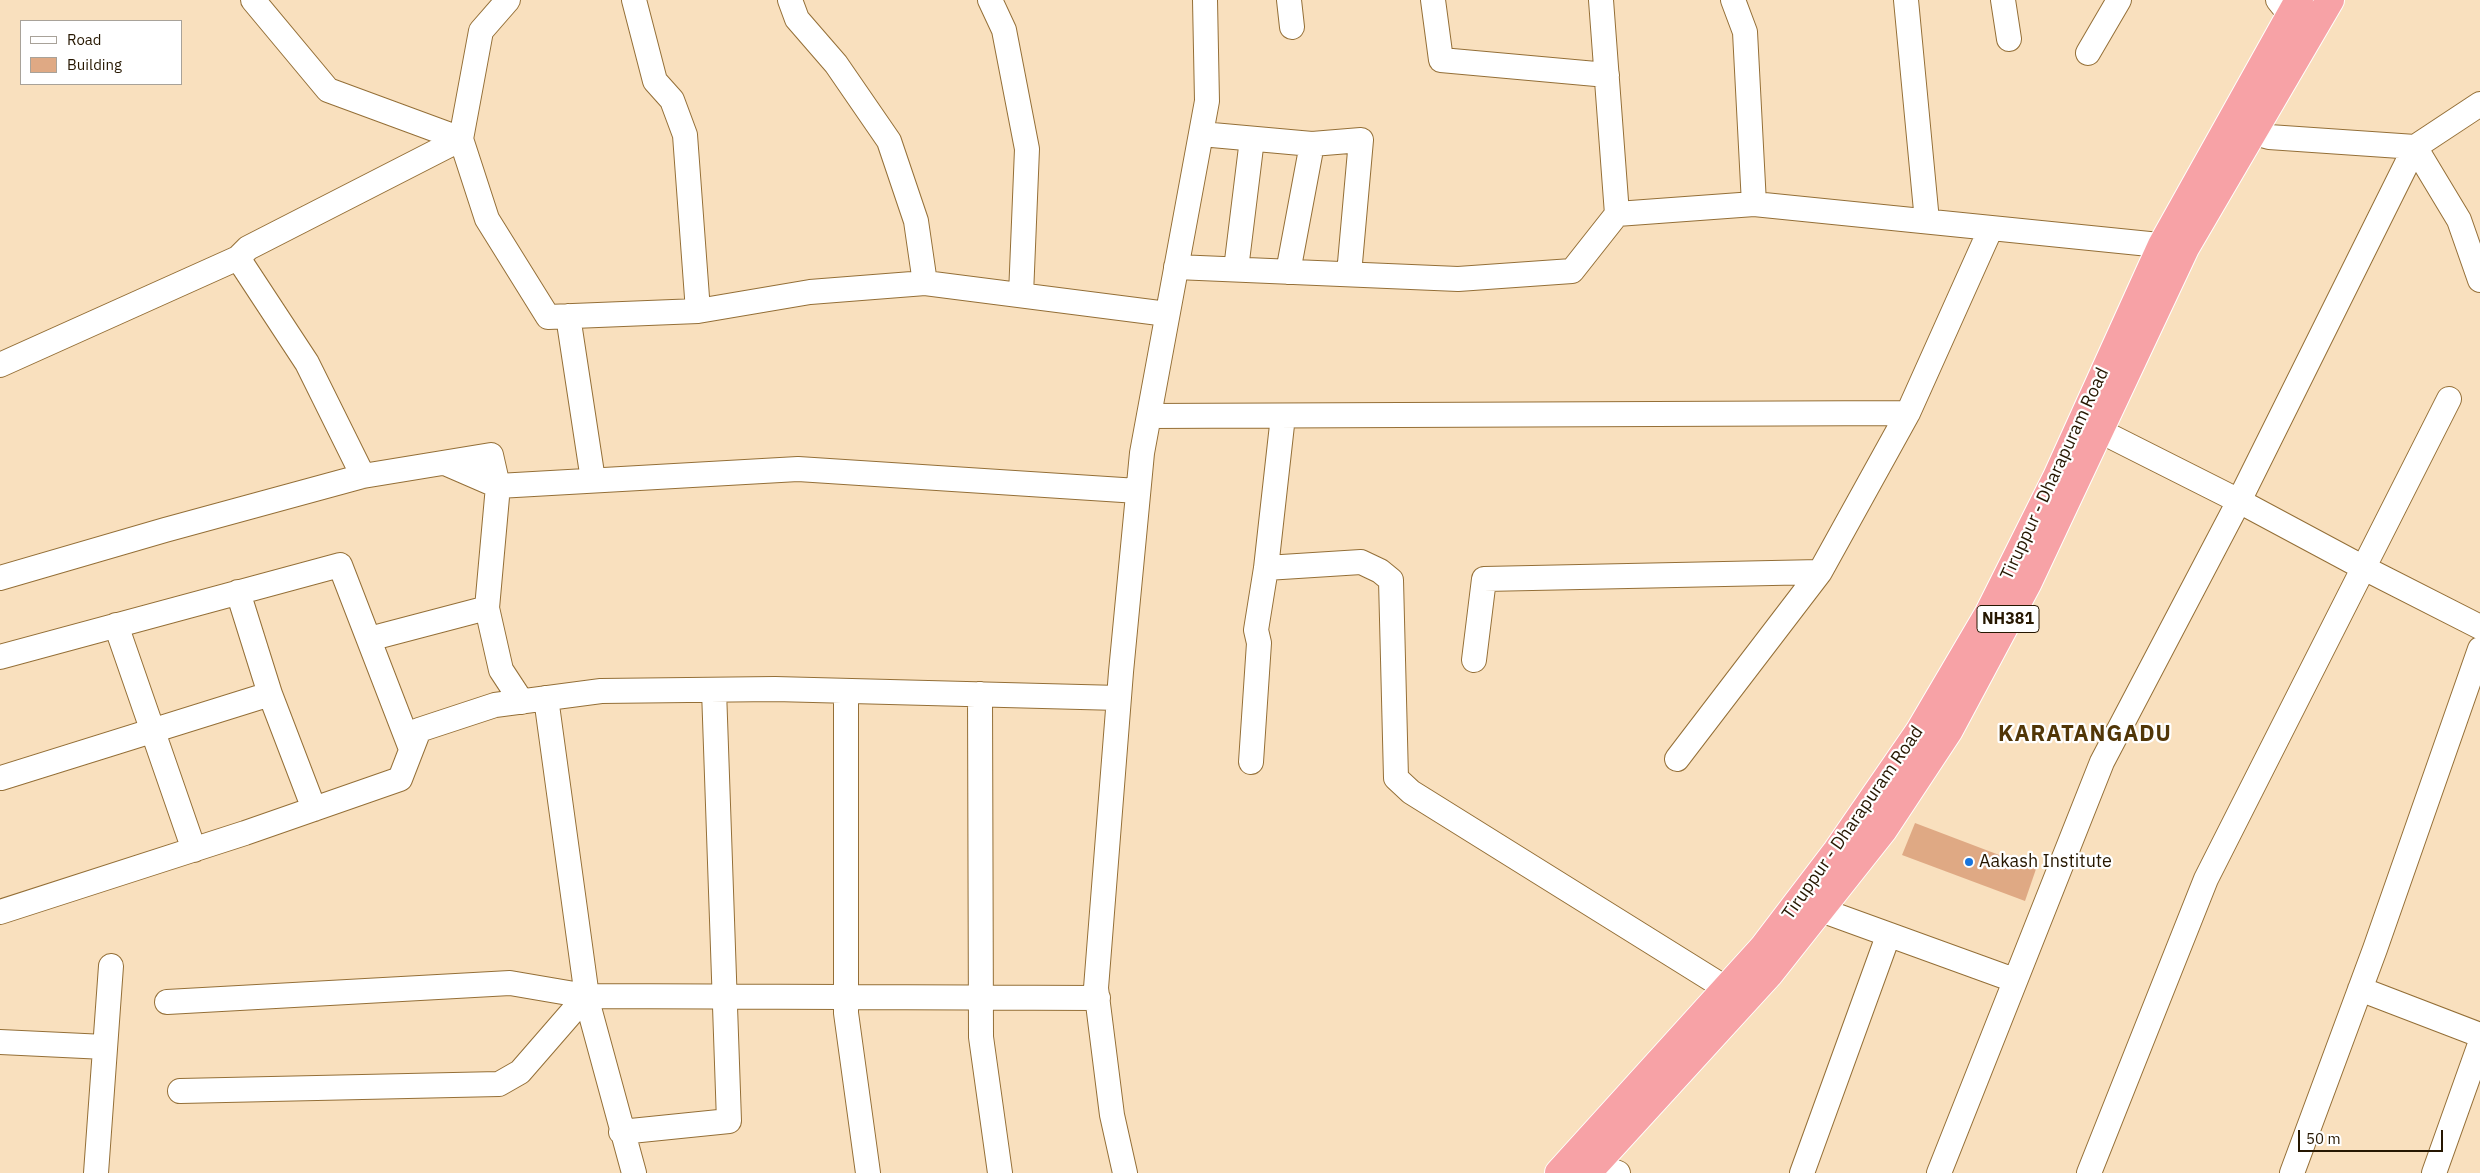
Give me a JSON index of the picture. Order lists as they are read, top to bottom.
{
  "streets": {
    "highway": ["Tiruppur - Dharapuram Road", "NH381"]
  },
  "crossings": [
    ["Tiruppur - Dharapuram Road", "NH381"]
  ],
  "districts": ["KARATANGADU"],
  "places": ["Aakash Institute"],
  "legend": ["Road", "Building"],
  "scale_bar": "50 m"
}
